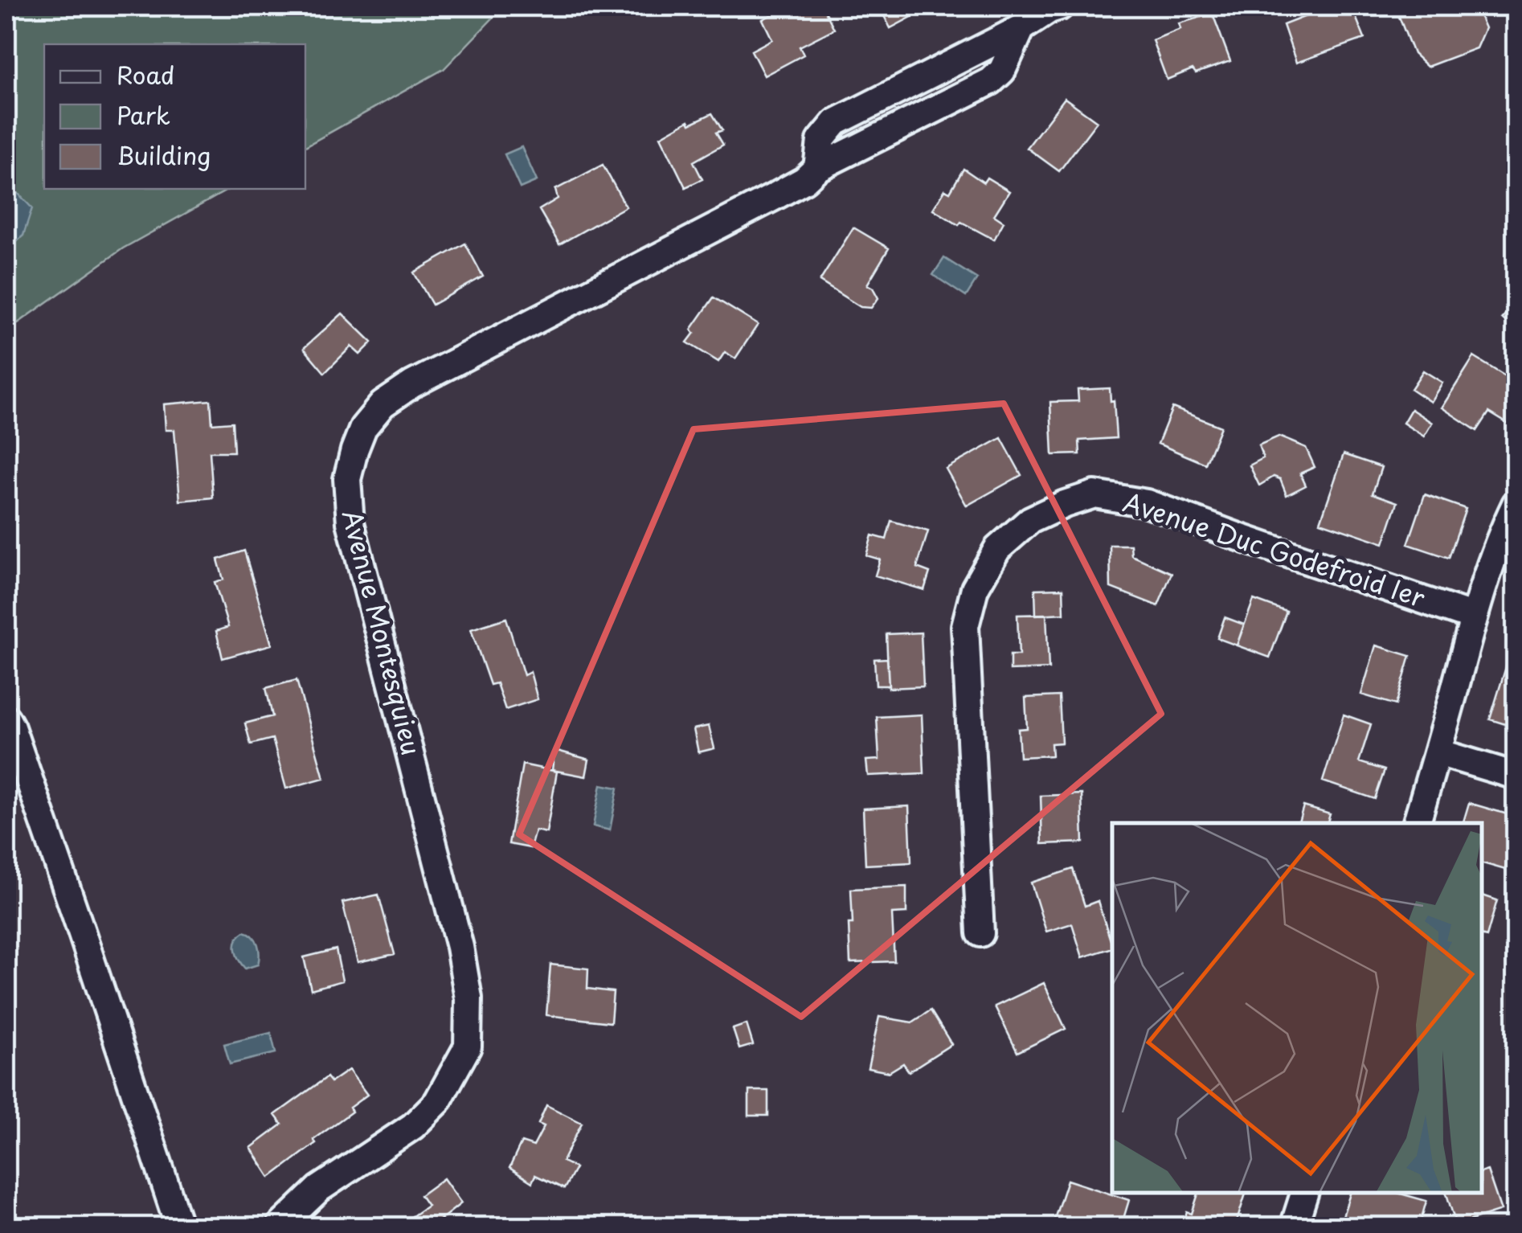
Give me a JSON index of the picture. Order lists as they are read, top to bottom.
{
  "streets": {
    "street": ["Avenue Duc Godefroid Ier", "Avenue Montesquieu"]
  },
  "legend": ["Road", "Park", "Building"]
}
